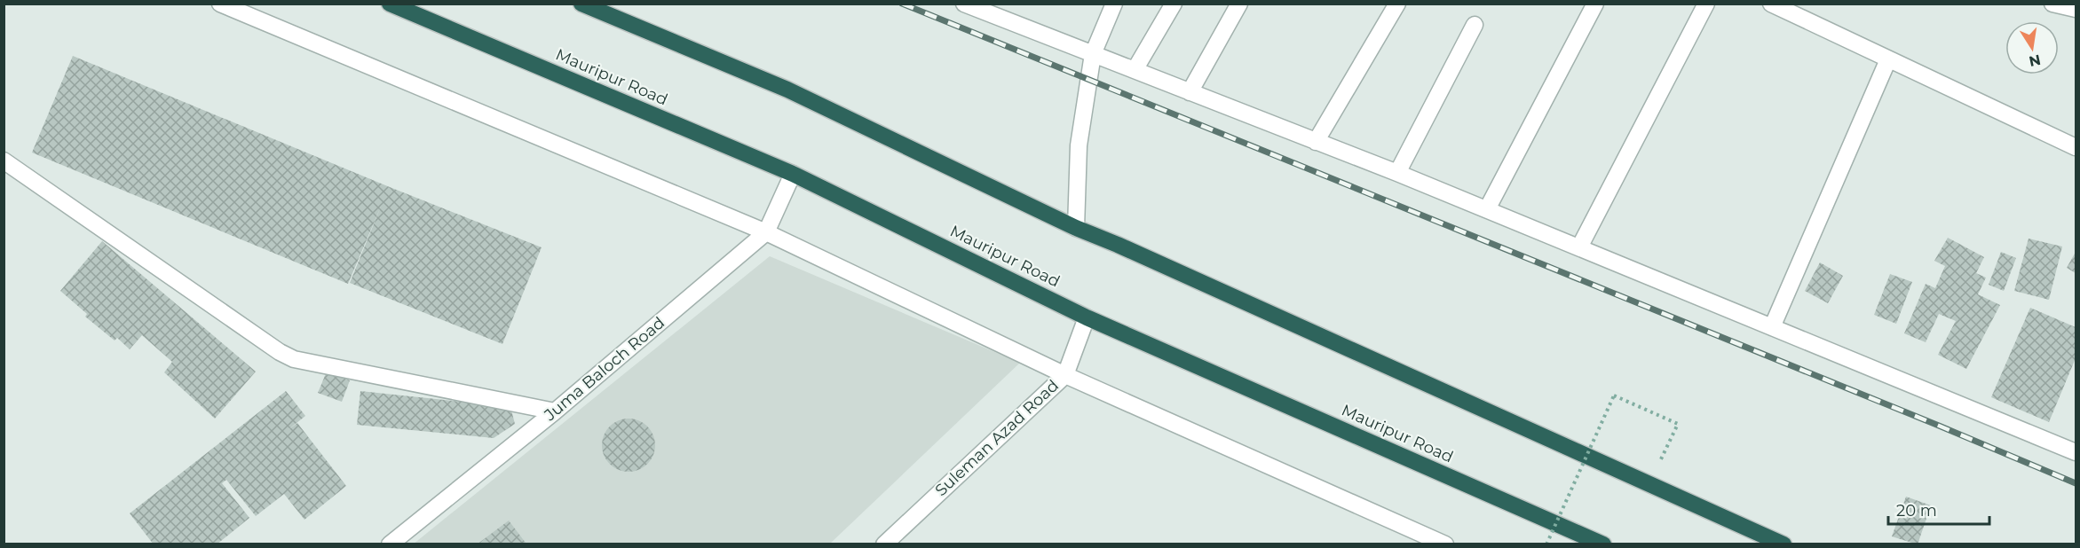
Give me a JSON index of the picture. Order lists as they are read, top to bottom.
{
  "streets": {
    "highway": ["Mauripur Road"],
    "street": ["Juma Baloch Road", "Suleman Azad Road"]
  },
  "crossings": [
    ["Mauripur Road", "Juma Baloch Road"],
    ["Mauripur Road", "Suleman Azad Road"]
  ],
  "scale_bar": "20 m",
  "north": "bottom"
}
